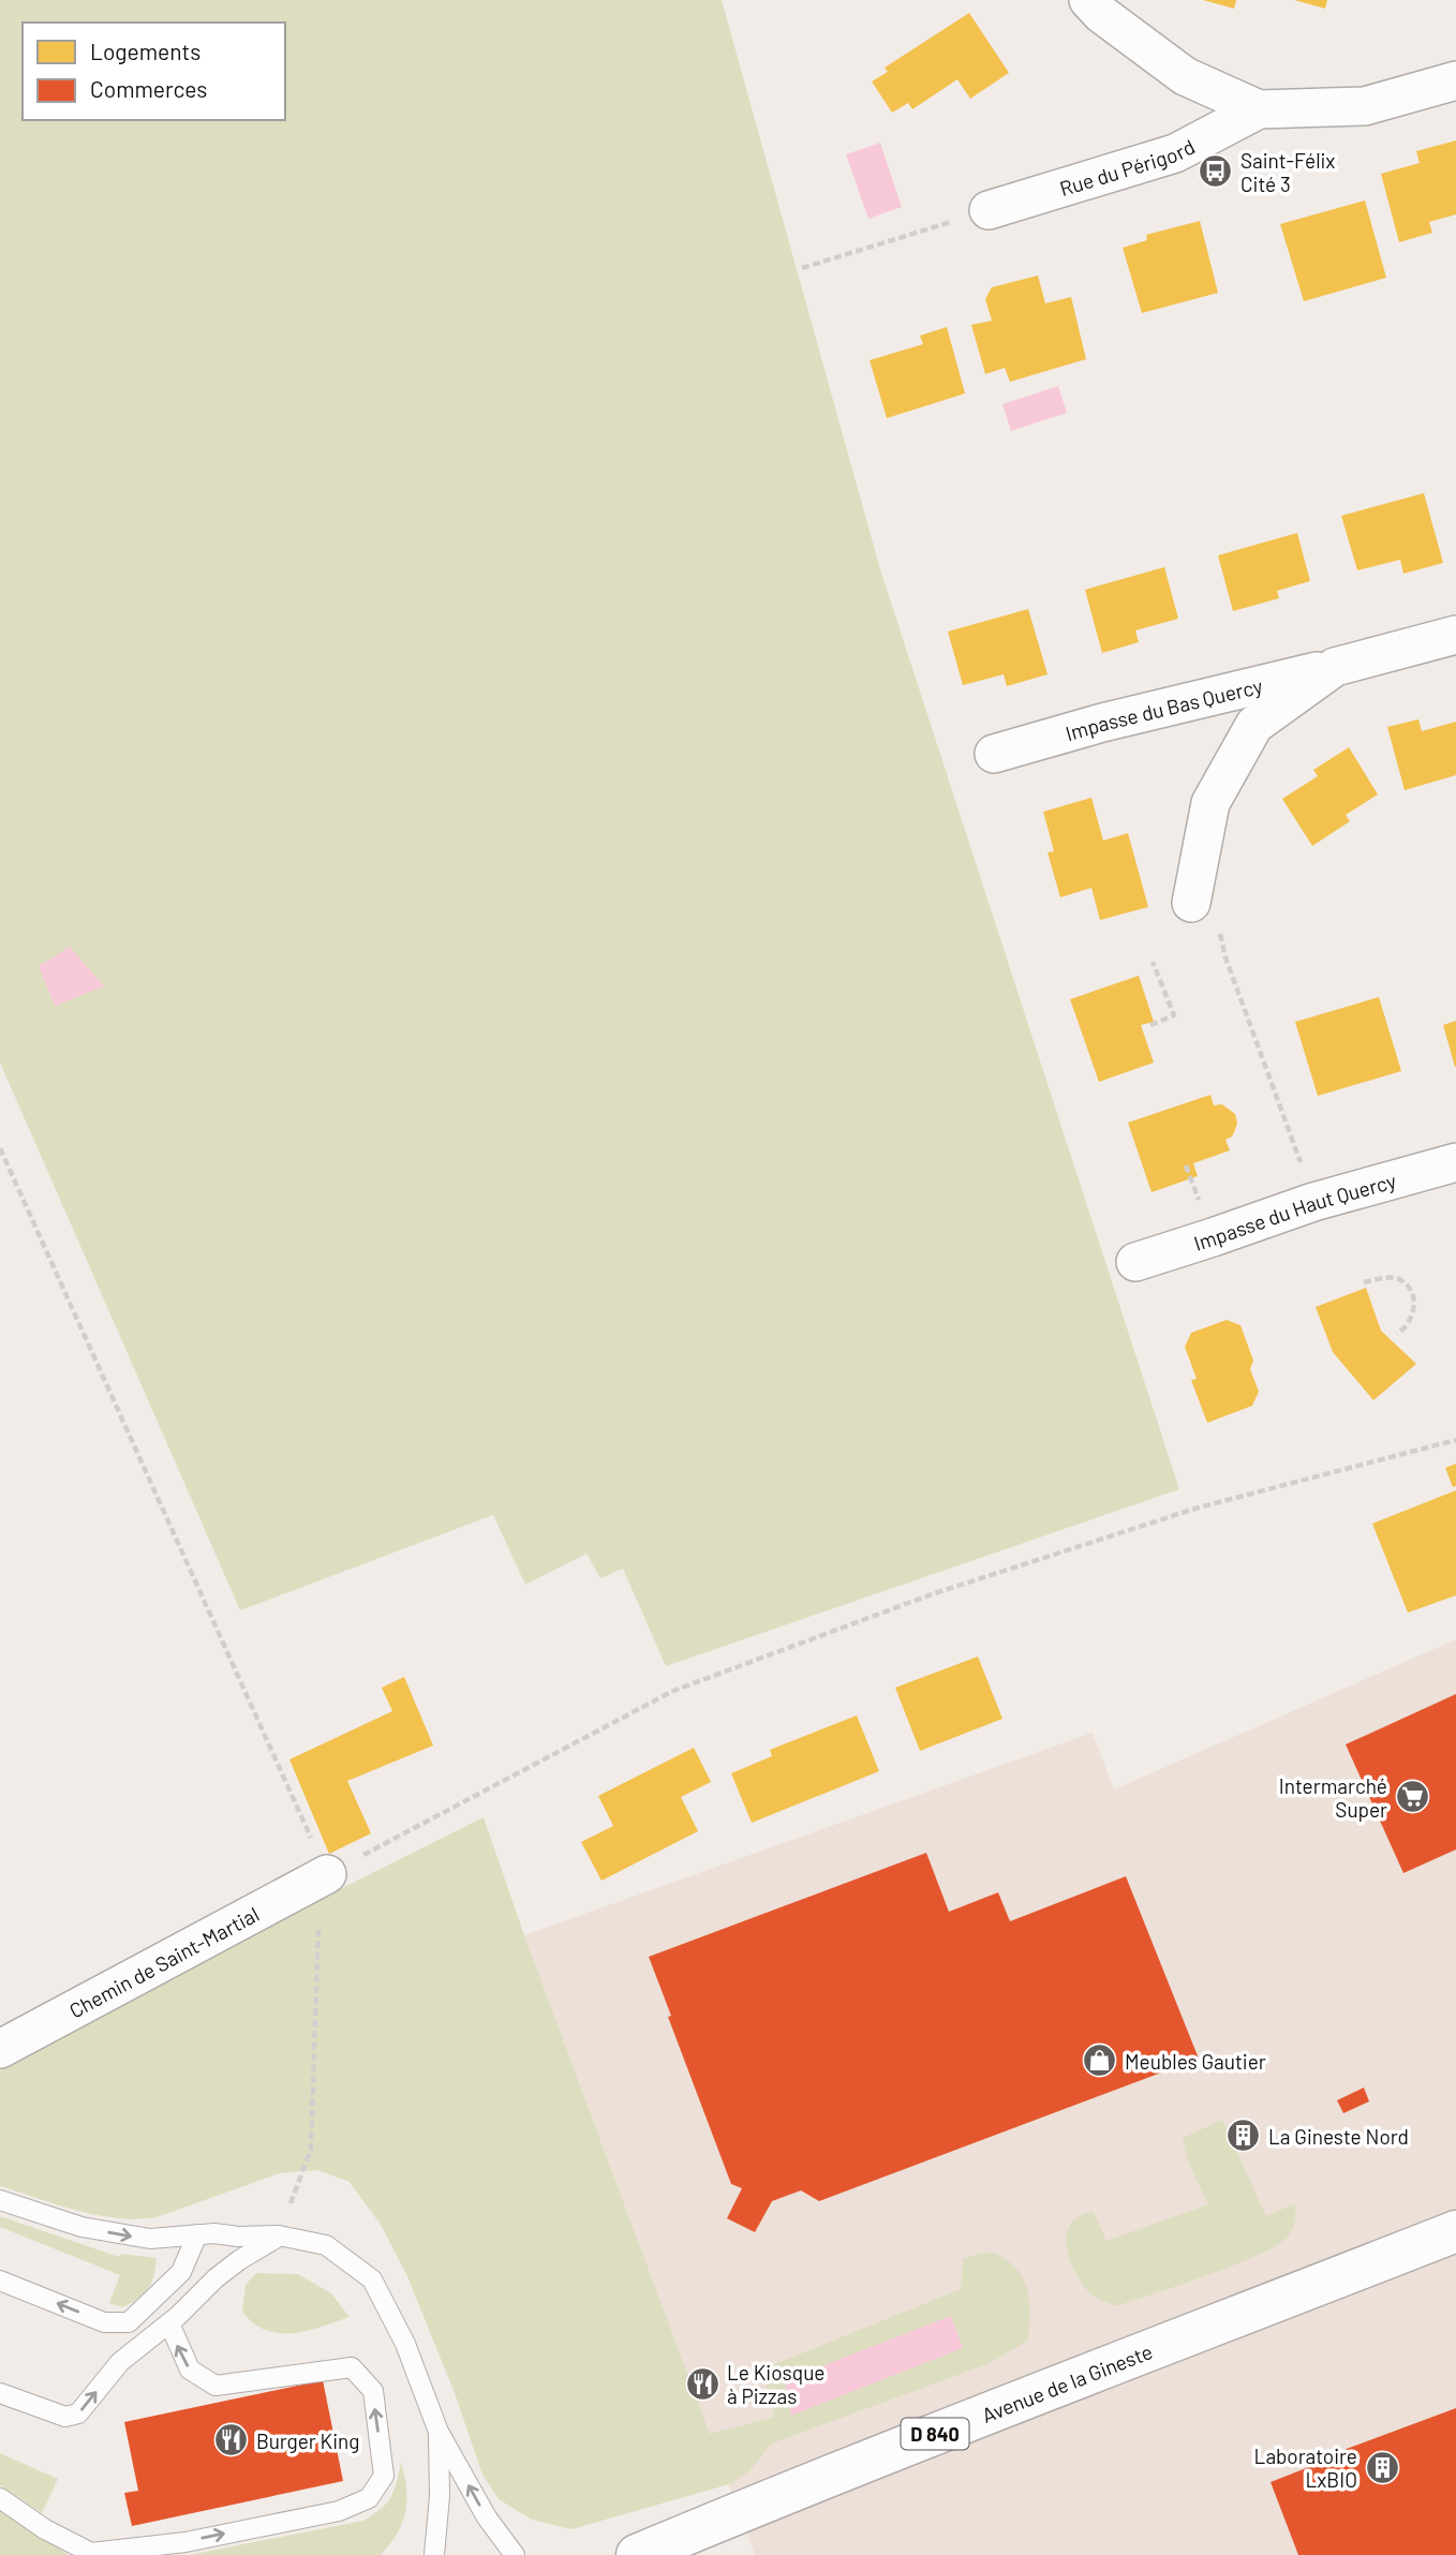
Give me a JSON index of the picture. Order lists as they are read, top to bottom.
{
  "streets": {
    "main road": ["Avenue de la Gineste", "D 840"],
    "street": [
      "Rue du Périgord",
      "Impasse du Bas Quercy",
      "Impasse du Haut Quercy",
      "Chemin de Saint-Martial"
    ]
  },
  "places": {
    "bus stop": ["Saint-Félix Cité 3"],
    "supermarket": ["Intermarché Super"],
    "shop": ["Meubles Gautier"],
    "building": ["La Gineste Nord", "Laboratoire LxBIO"],
    "restaurant": ["Le Kiosque à Pizzas", "Burger King"]
  },
  "legend": ["Logements", "Commerces"]
}
